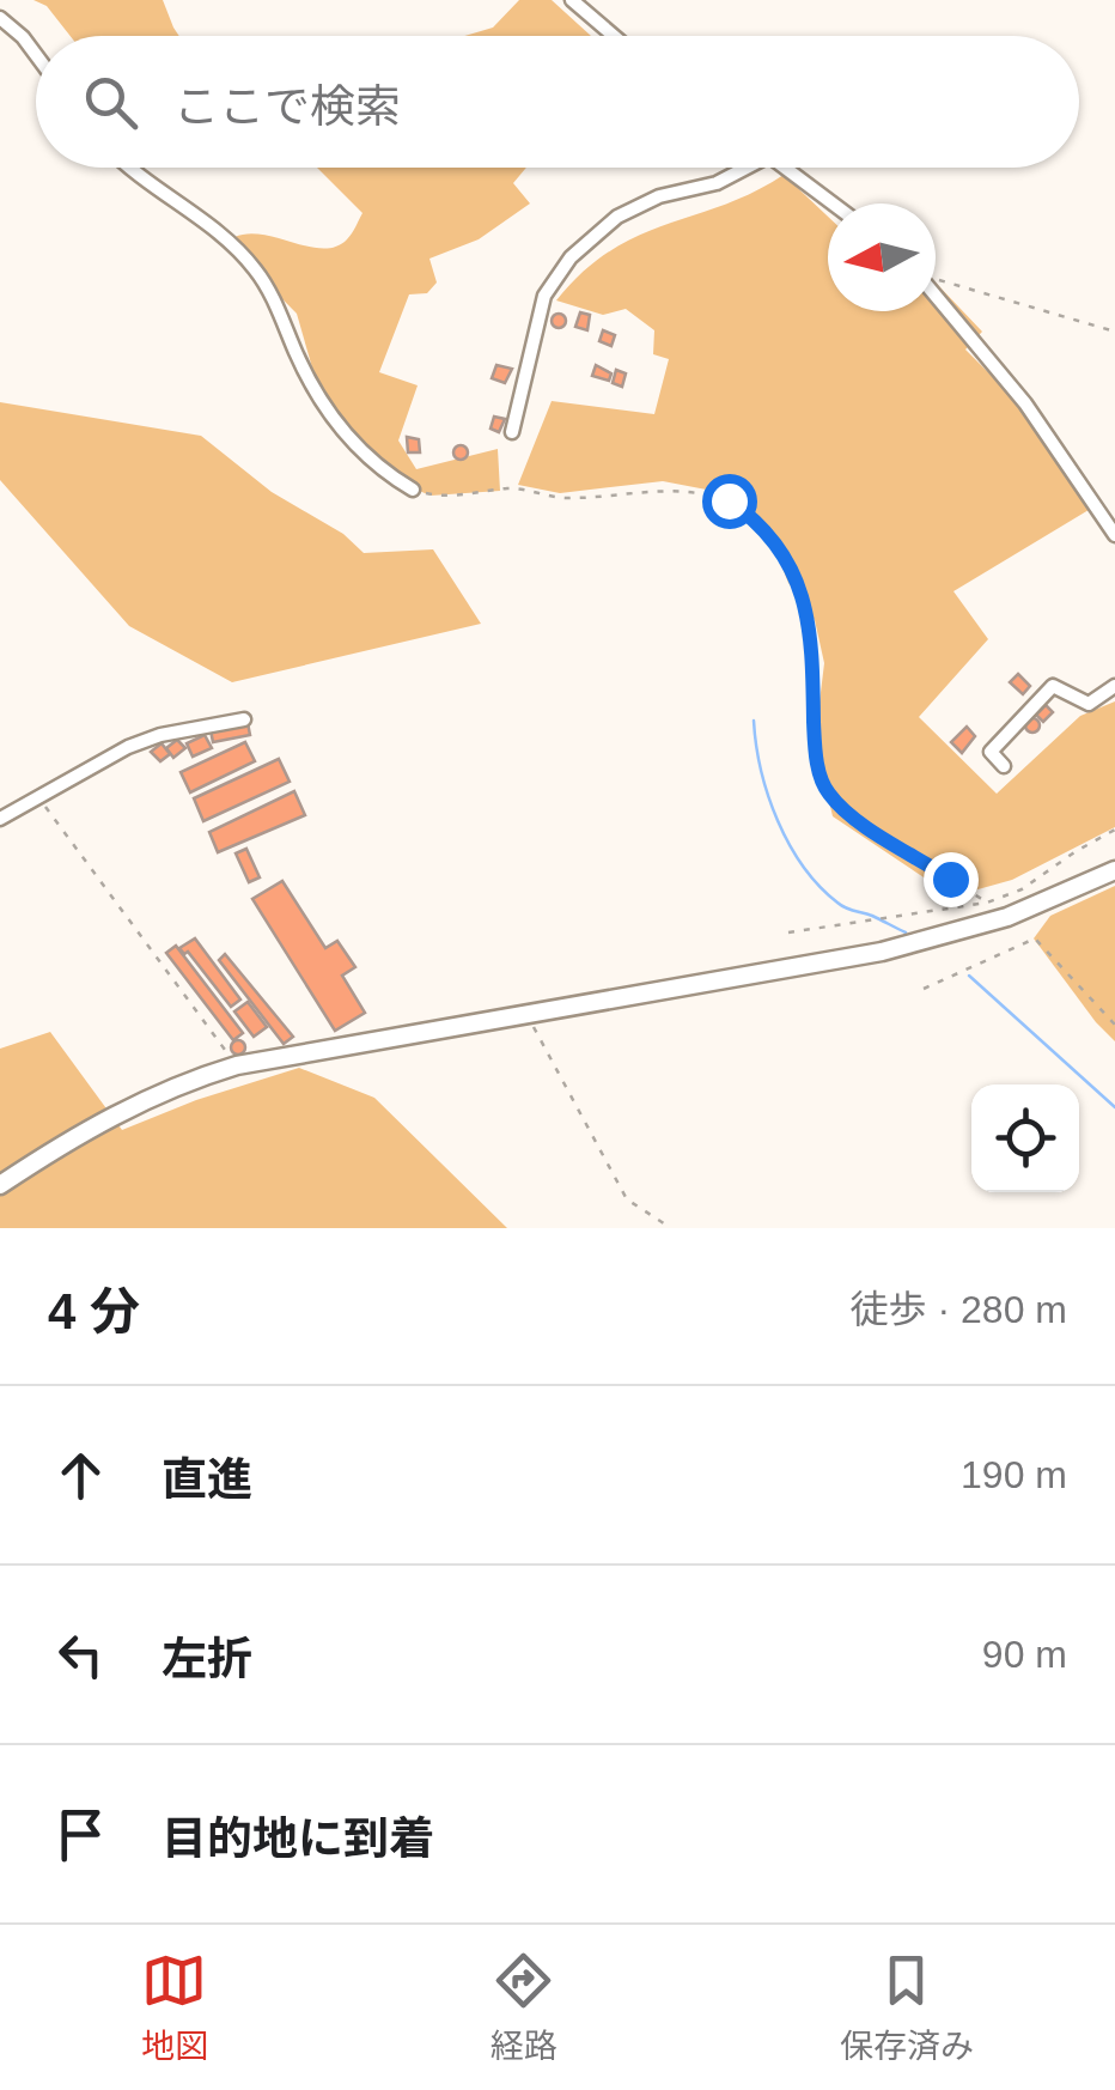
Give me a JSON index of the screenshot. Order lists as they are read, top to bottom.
{
  "north": "left",
  "page": {
    "search": "ここで検索",
    "heading": ["4 分", "徒歩 · 280 m"],
    "list": [
      ["直進", "190 m"],
      ["左折", "90 m"],
      "目的地に到着"
    ],
    "nav": ["地図", "経路", "保存済み"]
  }
}
